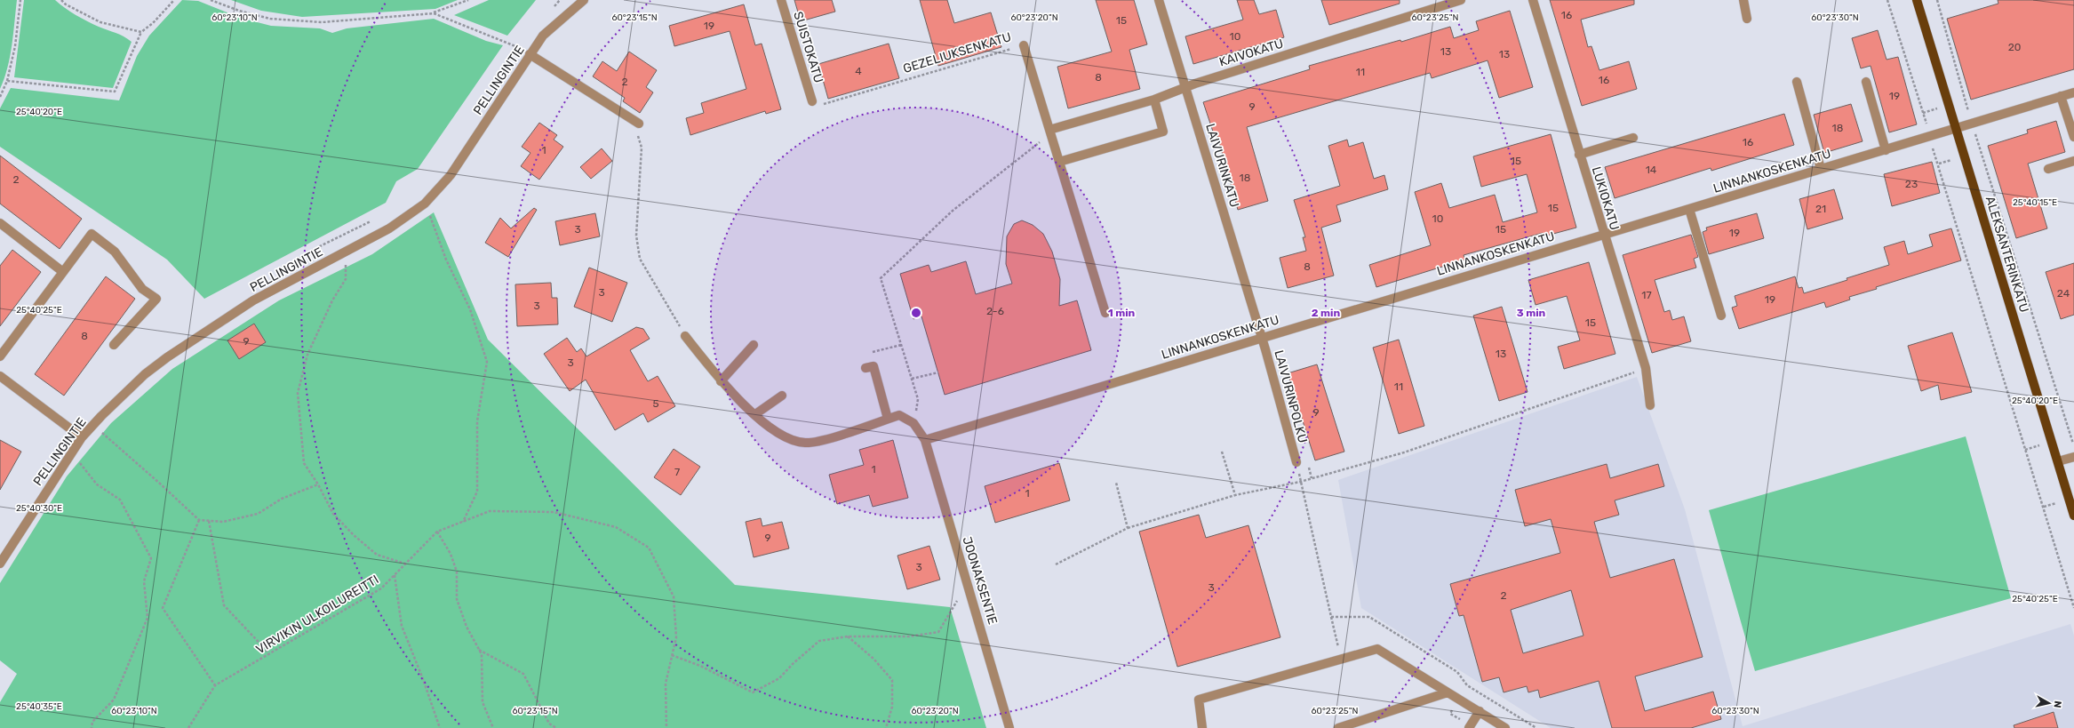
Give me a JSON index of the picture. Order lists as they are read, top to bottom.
{
  "streets": {
    "main road": ["ALEKSANTERINKATU"],
    "street": [
      "SUISTOKATU",
      "GEZELIUKSENKATU",
      "KAIVOKATU",
      "PELLINGINTIE",
      "LAIVURINKATU",
      "LINNANKOSKENKATU",
      "LUKIOKATU",
      "LAIVURINPOLKU",
      "JOONAKSENTIE"
    ],
    "path": ["VIRVIKIN ULKOILUREITTI"]
  },
  "crossings": [
    ["SUISTOKATU", "GEZELIUKSENKATU"],
    ["GEZELIUKSENKATU", "KAIVOKATU"],
    ["KAIVOKATU", "LAIVURINKATU"],
    ["LAIVURINKATU", "LINNANKOSKENKATU"],
    ["LAIVURINKATU", "LAIVURINPOLKU"],
    ["LINNANKOSKENKATU", "LUKIOKATU"],
    ["LINNANKOSKENKATU", "ALEKSANTERINKATU"],
    ["LINNANKOSKENKATU", "LAIVURINPOLKU"],
    ["LINNANKOSKENKATU", "JOONAKSENTIE"]
  ],
  "house_numbers": [
    "16",
    "15",
    "19",
    "10",
    "20",
    "13",
    "13",
    "4",
    "11",
    "8",
    "16",
    "2",
    "19",
    "9",
    "18",
    "16",
    "1",
    "15",
    "14",
    "18",
    "2",
    "23",
    "15",
    "21",
    "10",
    "3",
    "15",
    "19",
    "8",
    "3",
    "24",
    "17",
    "19",
    "3",
    "2-6",
    "15",
    "8",
    "9",
    "13",
    "3",
    "11",
    "5",
    "9",
    "1",
    "7",
    "1",
    "9",
    "3",
    "3",
    "2"
  ],
  "north": "right",
  "coordinates": [
    "60°23'10\"N",
    "60°23'15\"N",
    "60°23'20\"N",
    "60°23'25\"N",
    "60°23'30\"N",
    "25°40'20\"E",
    "25°40'15\"E",
    "25°40'25\"E",
    "25°40'30\"E",
    "25°40'35\"E"
  ],
  "rings": ["1 min", "2 min", "3 min"]
}
